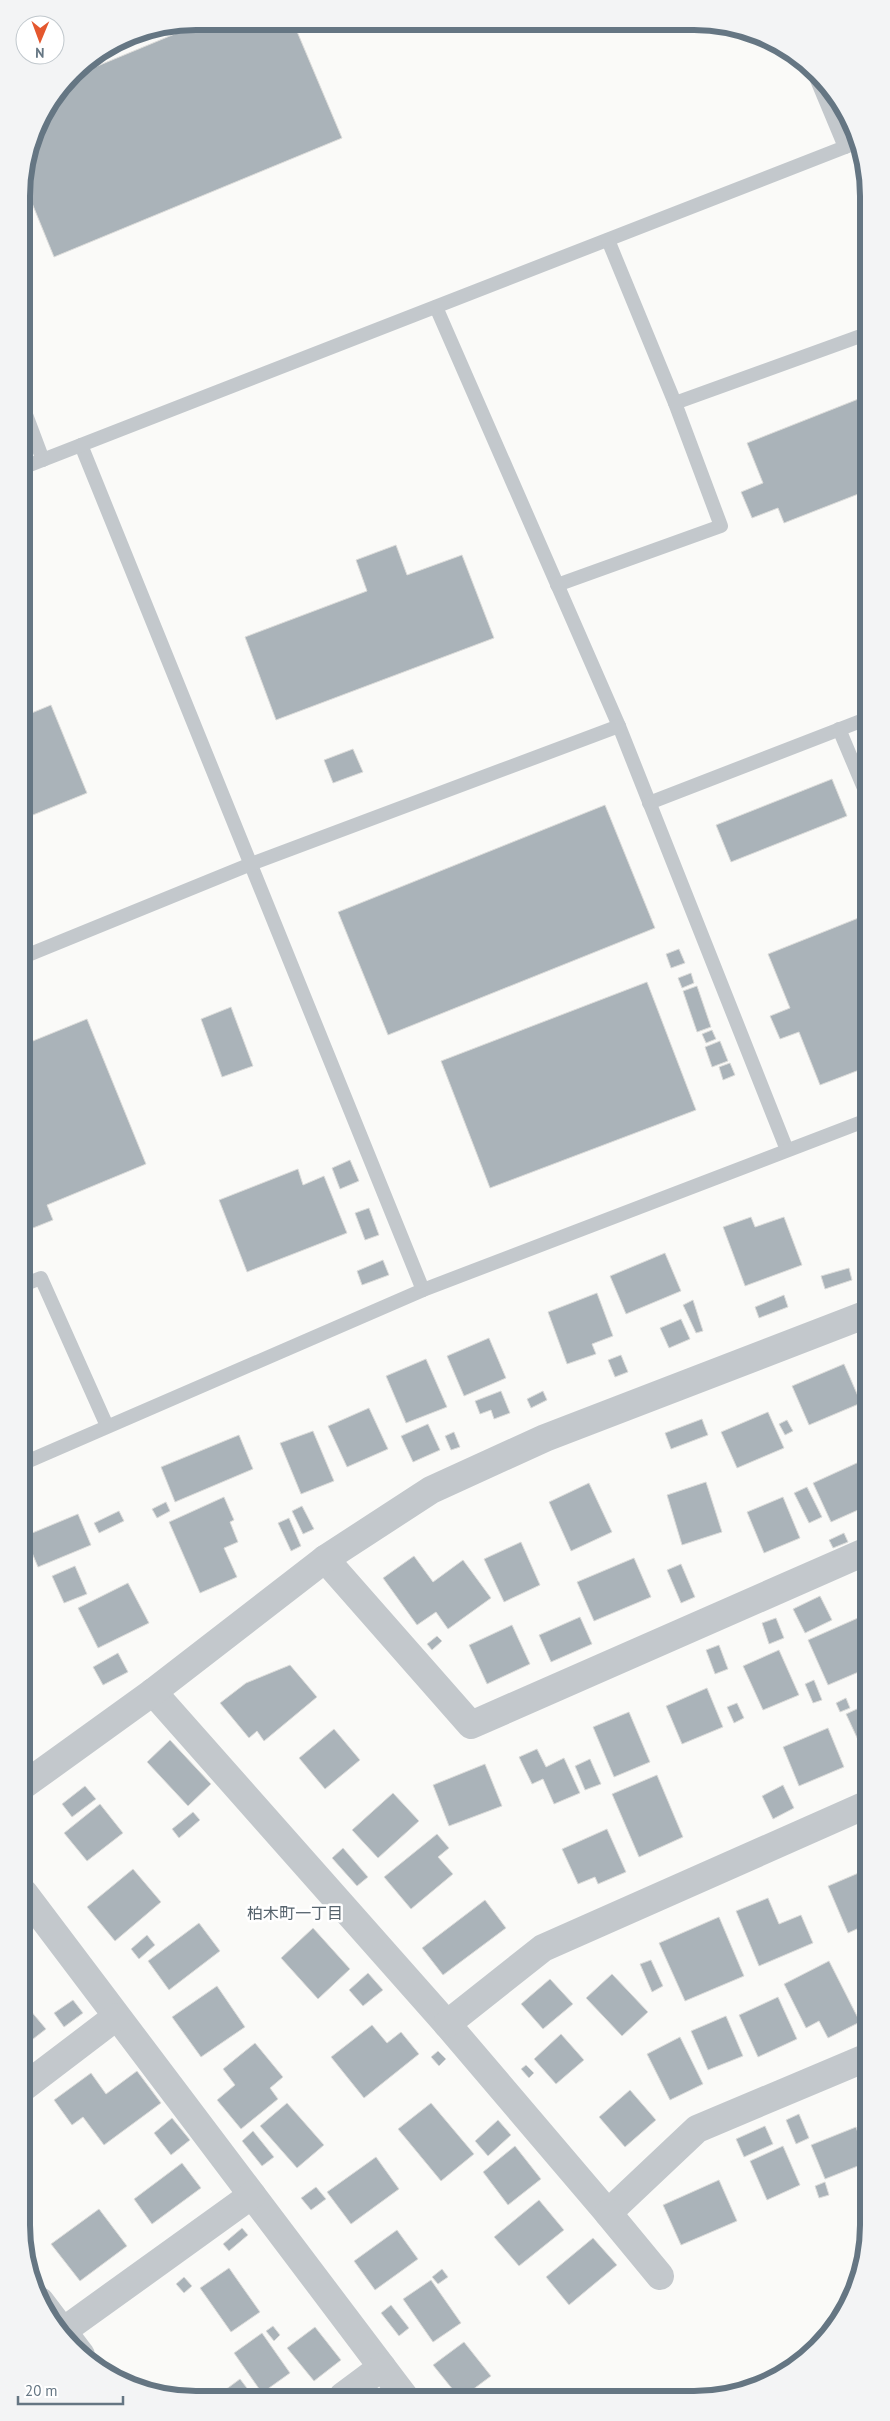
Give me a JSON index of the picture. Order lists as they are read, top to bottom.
{
  "districts": ["柏木町一丁目"],
  "scale_bar": "20 m",
  "north": "bottom"
}
